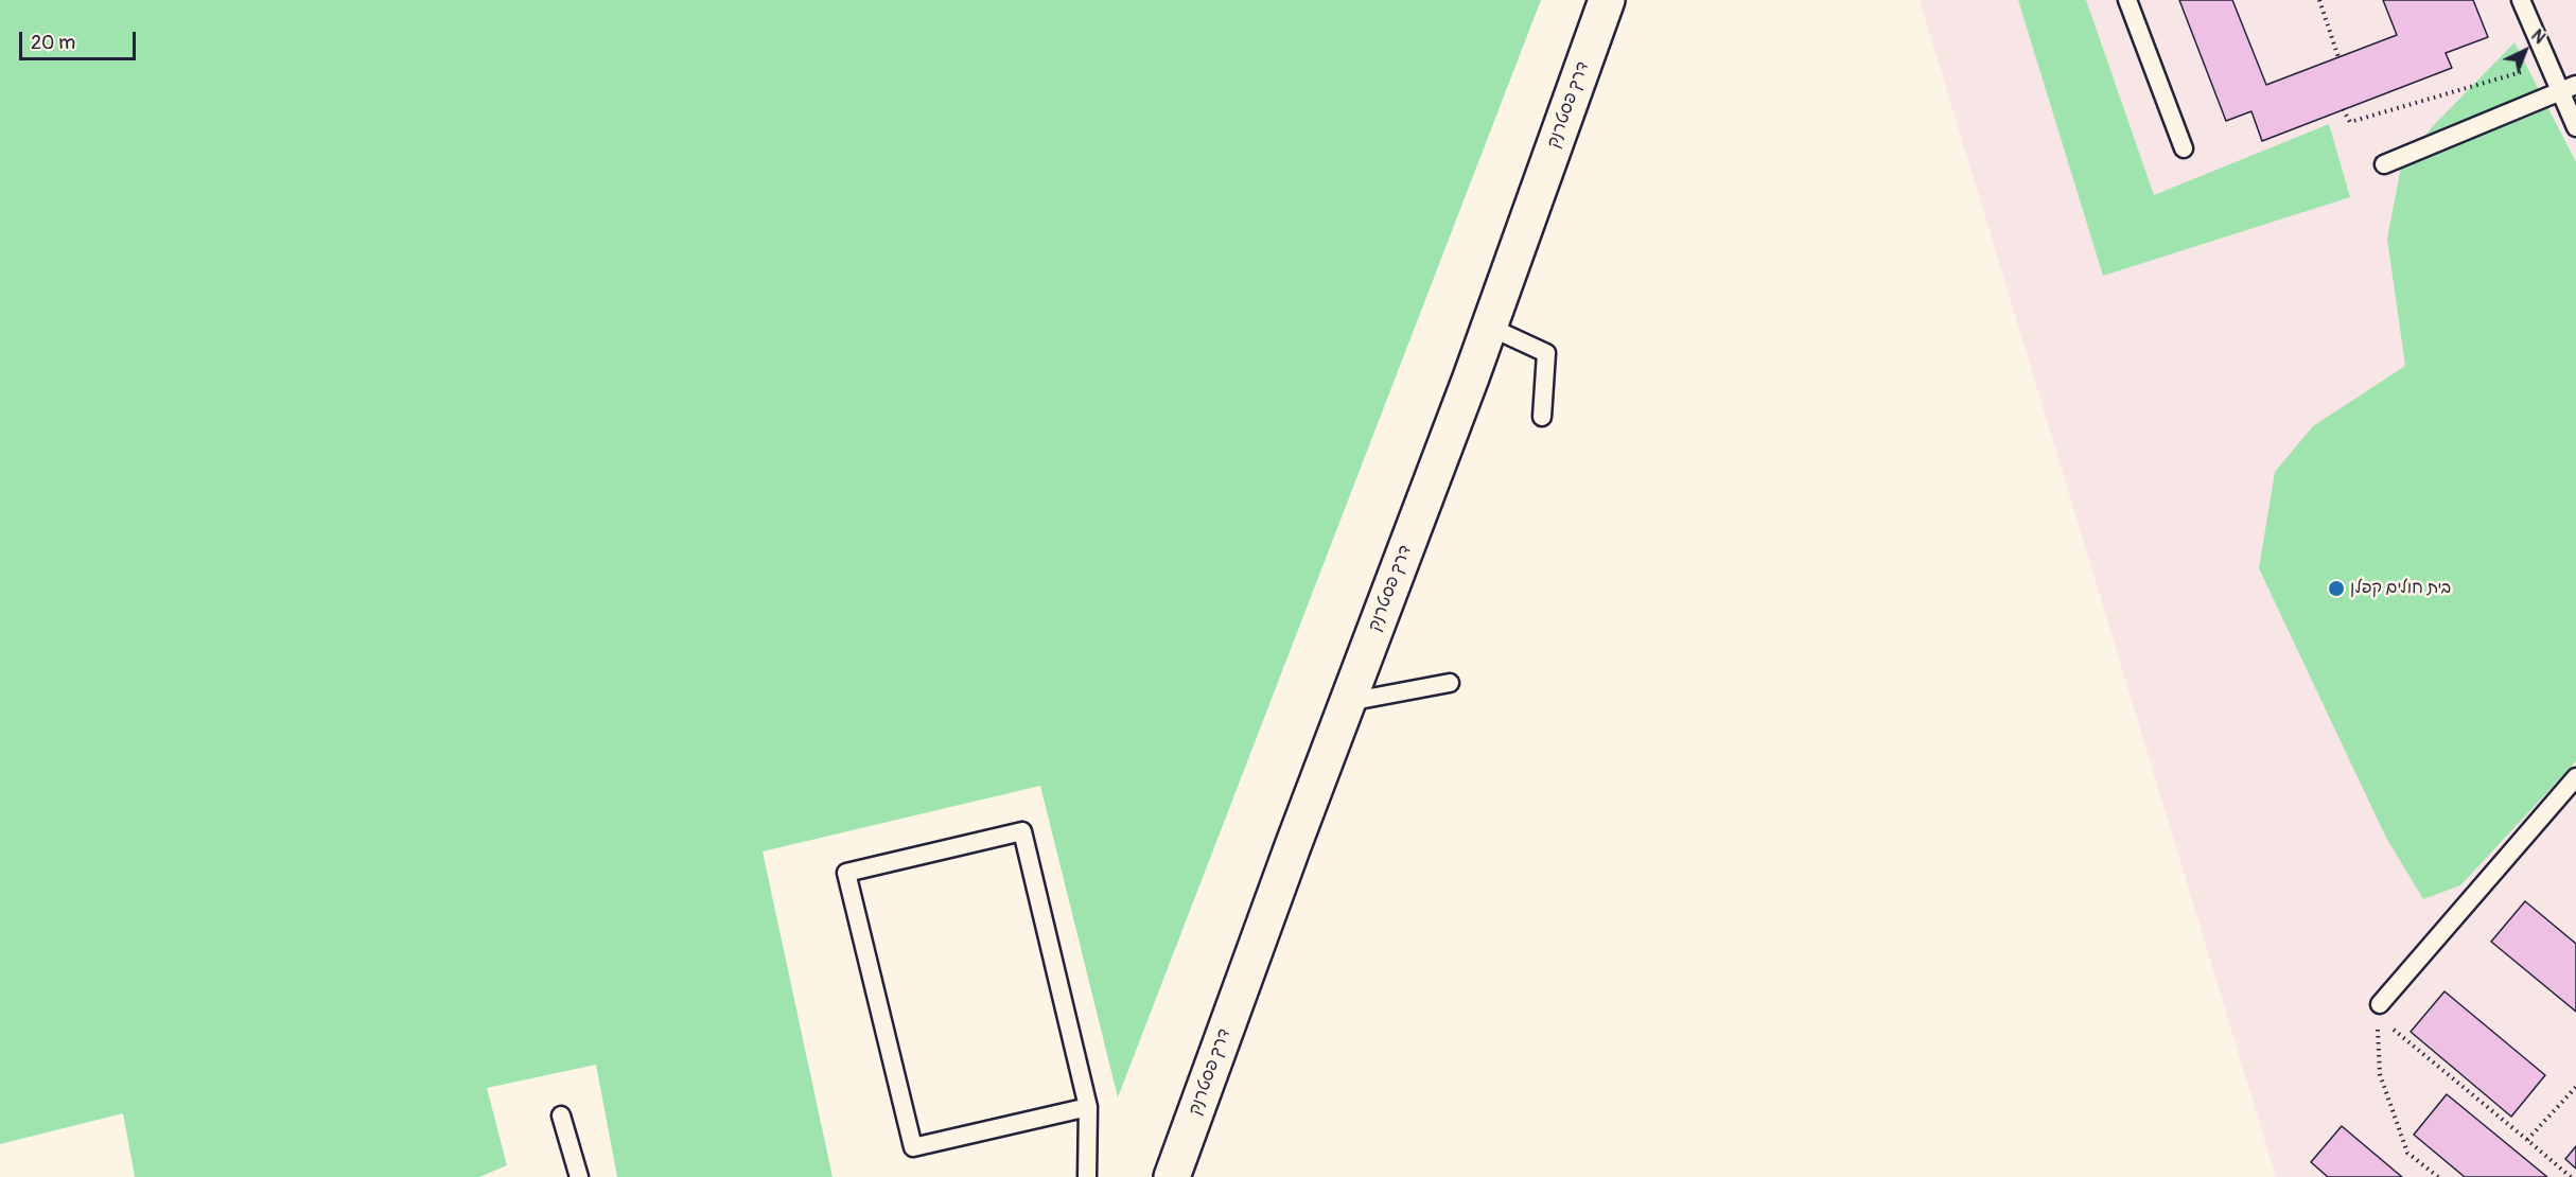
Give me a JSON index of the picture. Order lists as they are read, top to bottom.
{
  "streets": {
    "street": ["דרך פסטרנק"]
  },
  "places": ["בית חולים קפלן"],
  "scale_bar": "20 m",
  "north": "top right"
}
